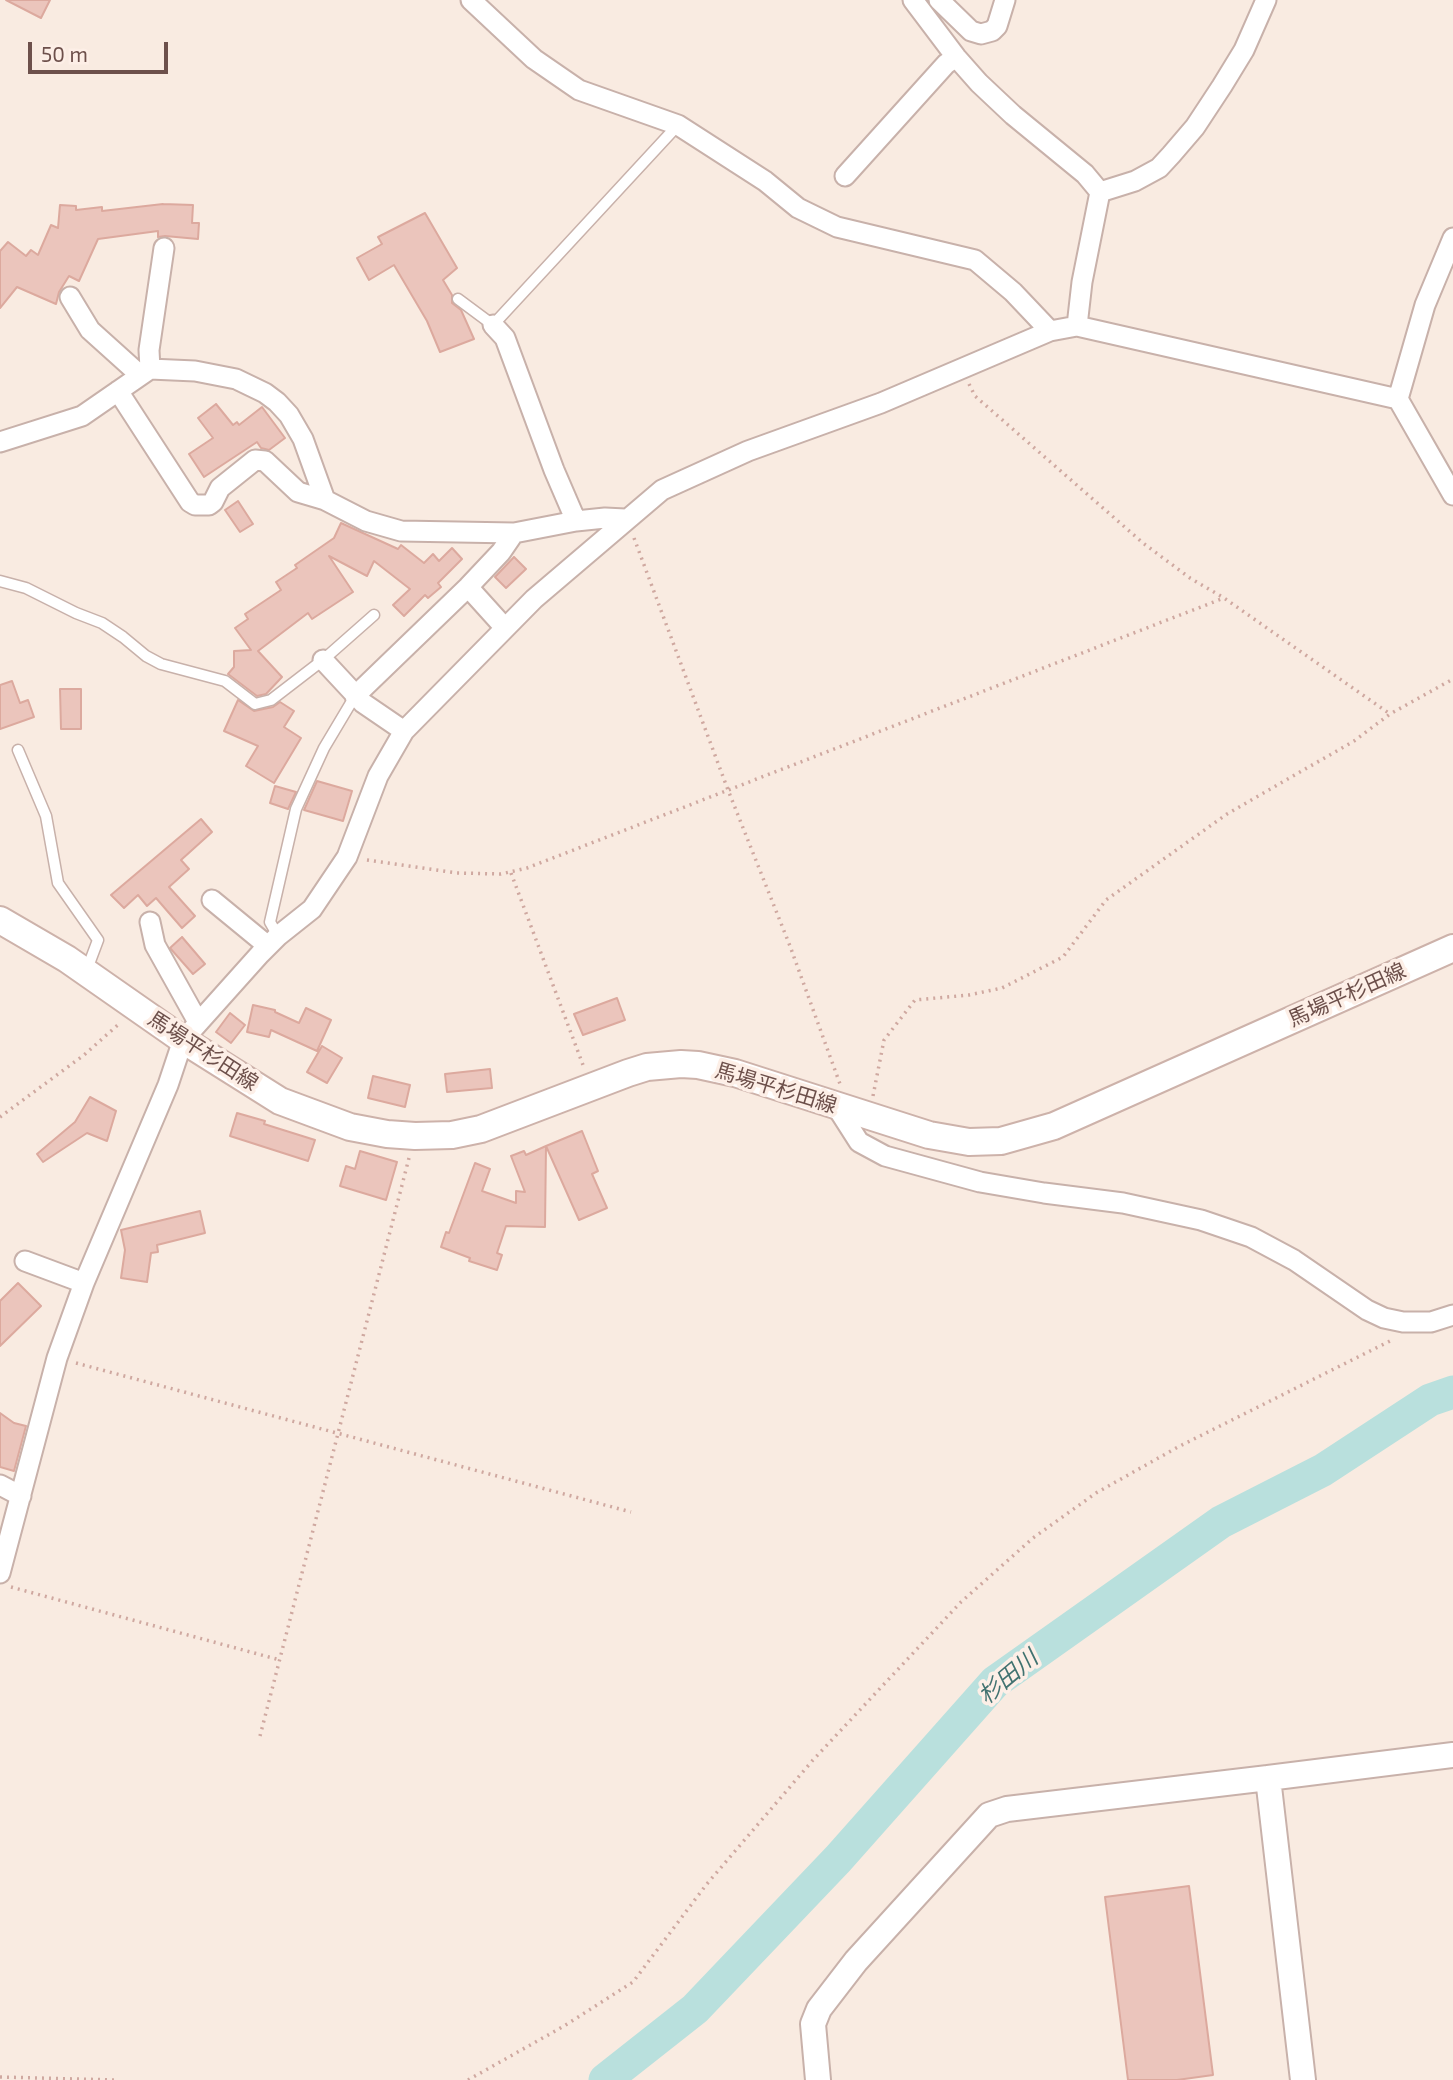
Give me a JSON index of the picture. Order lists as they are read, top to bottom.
{
  "streets": {
    "main road": ["馬場平杉田線"]
  },
  "water": ["杉田川"],
  "scale_bar": "50 m"
}
